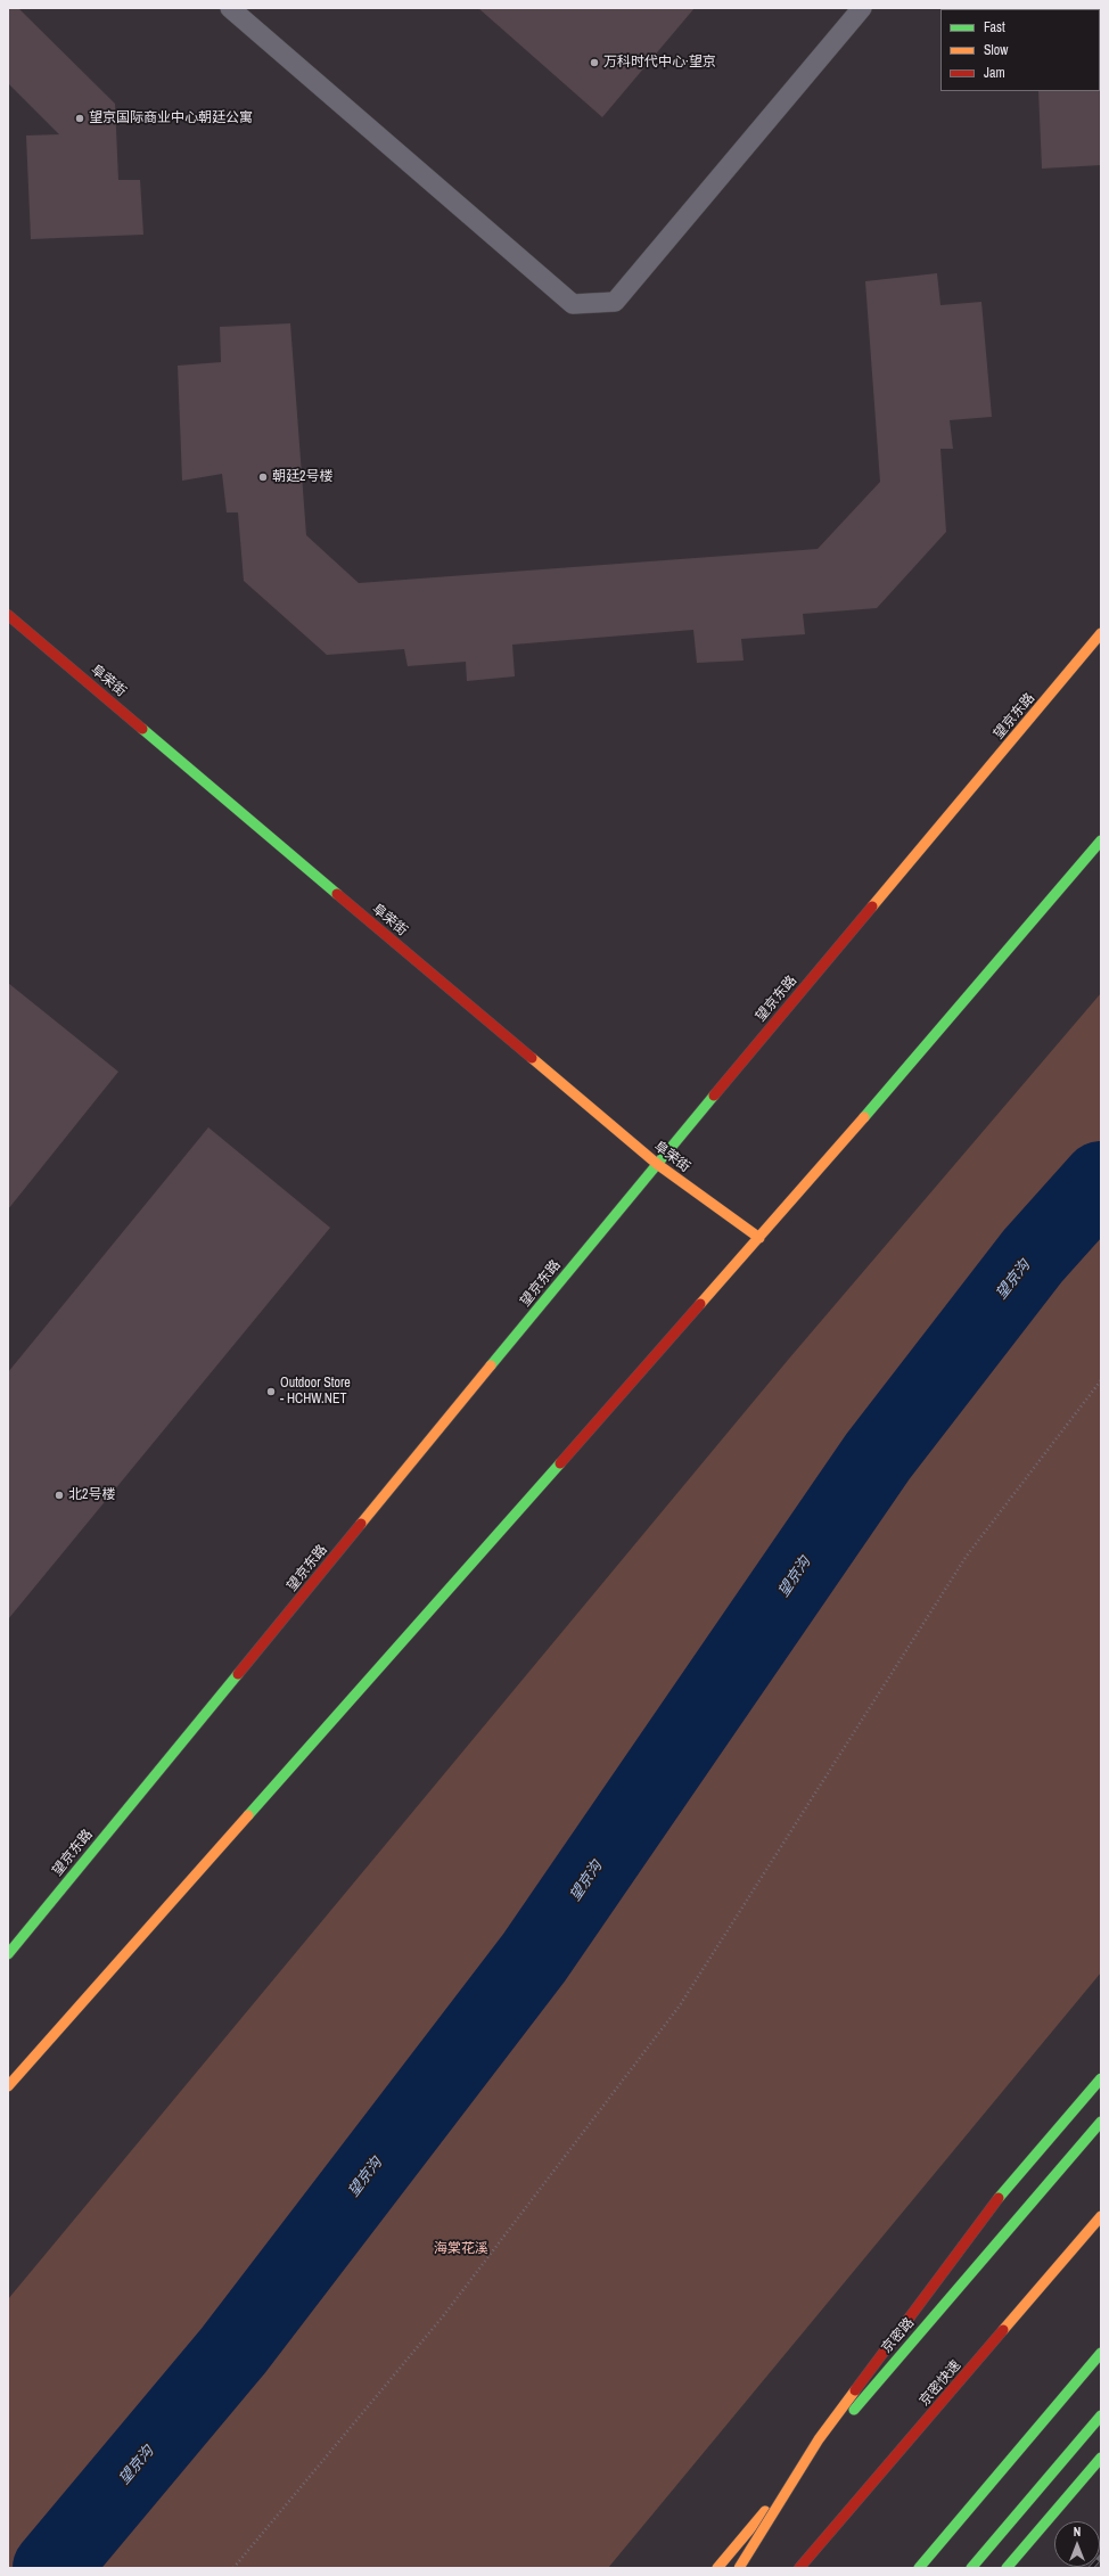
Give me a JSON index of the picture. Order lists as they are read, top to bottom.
{
  "streets": {
    "main road": [
      "阜荣街",
      "望京东路",
      "京密路",
      "京密快速"
    ]
  },
  "crossings": [
    ["阜荣街", "望京东路"]
  ],
  "water": ["望京沟"],
  "parks": ["海棠花溪"],
  "places": [
    "万科时代中心·望京",
    "望京国际商业中心朝廷公寓",
    "朝廷2号楼",
    "Outdoor Store - HCHW.NET",
    "北2号楼"
  ],
  "legend": ["Fast", "Slow", "Jam"],
  "north": "top"
}
